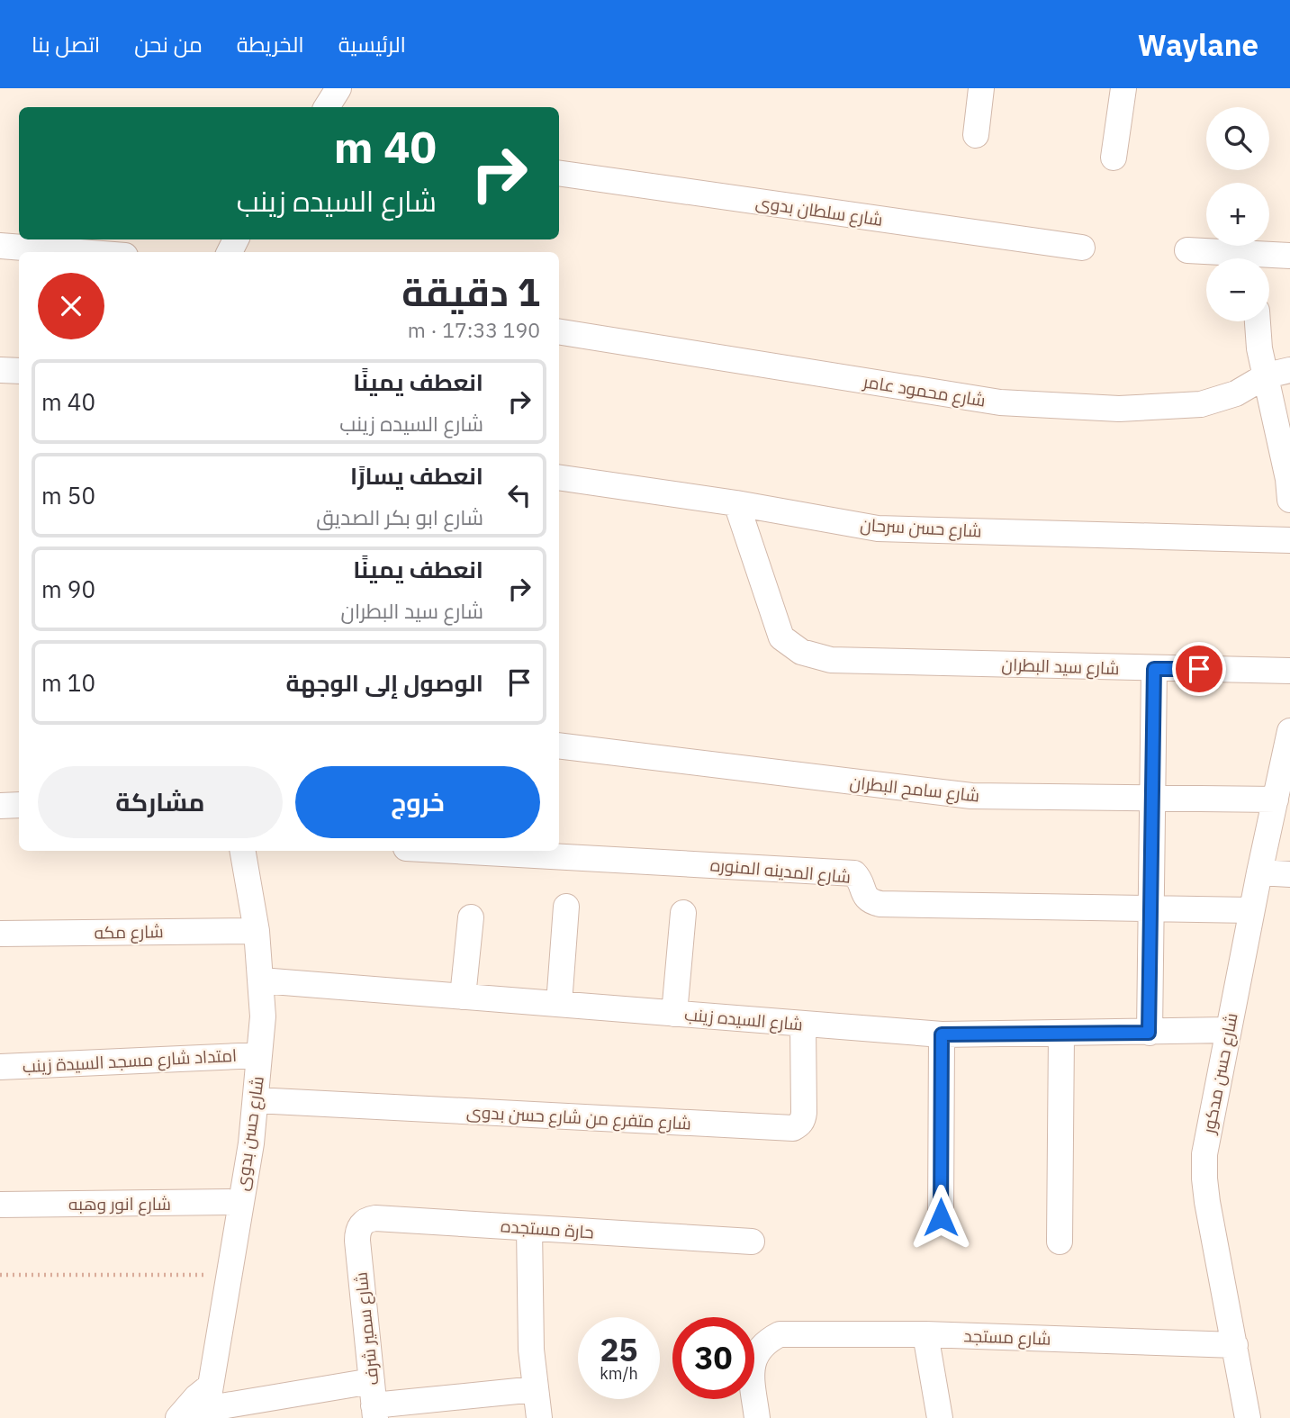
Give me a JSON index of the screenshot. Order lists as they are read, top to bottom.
{
  "streets": {
    "street": [
      "شارع سلطان بدوى",
      "شارع محمود عامر",
      "شارع حسن سرحان",
      "شارع سيد البطران",
      "شارع سامح البطران",
      "شارع المدينه المنوره",
      "شارع مكه",
      "شارع السيده زينب",
      "امتداد شارع مسجد السيدة زينب",
      "شارع حسن مدكور",
      "شارع متفرع من شارع حسن بدوى",
      "شارع حسن بدوى",
      "شارع انور وهبه",
      "حارة مستجده",
      "شارع سمير شرف",
      "شارع مستجد"
    ]
  },
  "crossings": [
    ["شارع حسن سرحان", "شارع سيد البطران"],
    ["شارع سامح البطران", "شارع حسن مدكور"],
    ["شارع المدينه المنوره", "شارع حسن مدكور"],
    ["شارع مكه", "شارع حسن بدوى"],
    ["شارع السيده زينب", "شارع حسن مدكور"],
    ["شارع السيده زينب", "شارع متفرع من شارع حسن بدوى"],
    ["شارع السيده زينب", "شارع حسن بدوى"],
    ["امتداد شارع مسجد السيدة زينب", "شارع حسن بدوى"],
    ["شارع حسن مدكور", "شارع مستجد"],
    ["شارع متفرع من شارع حسن بدوى", "شارع حسن بدوى"],
    ["شارع حسن بدوى", "شارع انور وهبه"],
    ["حارة مستجده", "شارع سمير شرف"]
  ],
  "page": {
    "header": "Waylane",
    "nav": [
      "الرئيسية",
      "الخريطة",
      "من نحن",
      "اتصل بنا"
    ],
    "map_buttons": ["+", "−"],
    "turn": ["40 m", "شارع السيده زينب"],
    "heading": ["1 دقيقة", "190 m · 17:33"],
    "list": [
      {
        "name": "انعطف يمينًا",
        "note": "شارع السيده زينب",
        "value": "40 m"
      },
      {
        "name": "انعطف يسارًا",
        "note": "شارع ابو بكر الصديق",
        "value": "50 m"
      },
      {
        "name": "انعطف يمينًا",
        "note": "شارع سيد البطران",
        "value": "90 m"
      },
      {
        "name": "الوصول إلى الوجهة",
        "value": "10 m"
      }
    ],
    "buttons": ["خروج", "مشاركة"],
    "speed": "25 km/h",
    "limit": "30"
  }
}
